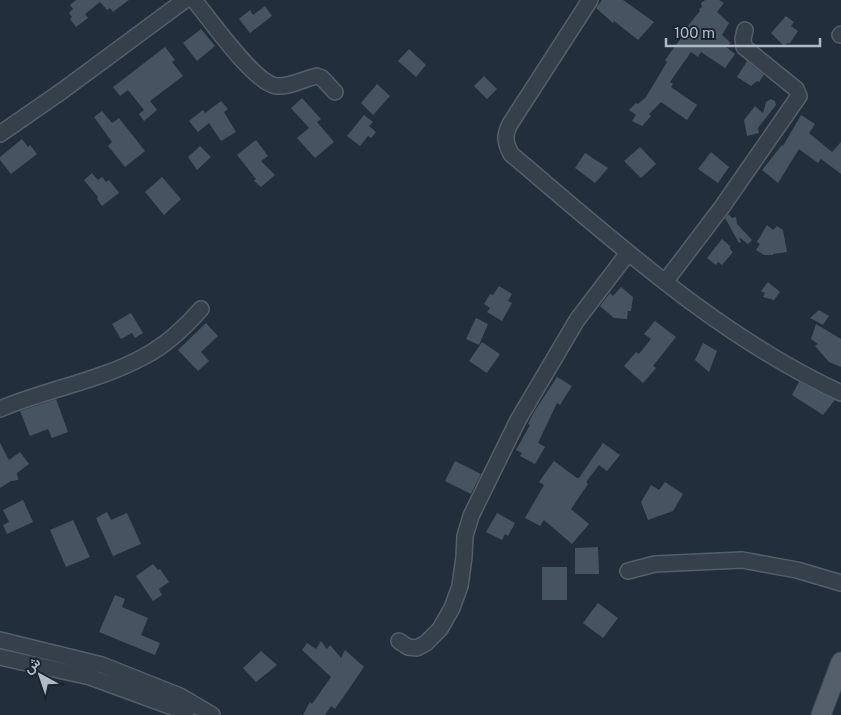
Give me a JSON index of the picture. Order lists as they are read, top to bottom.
{
  "scale_bar": "100 m",
  "north": "top left"
}
